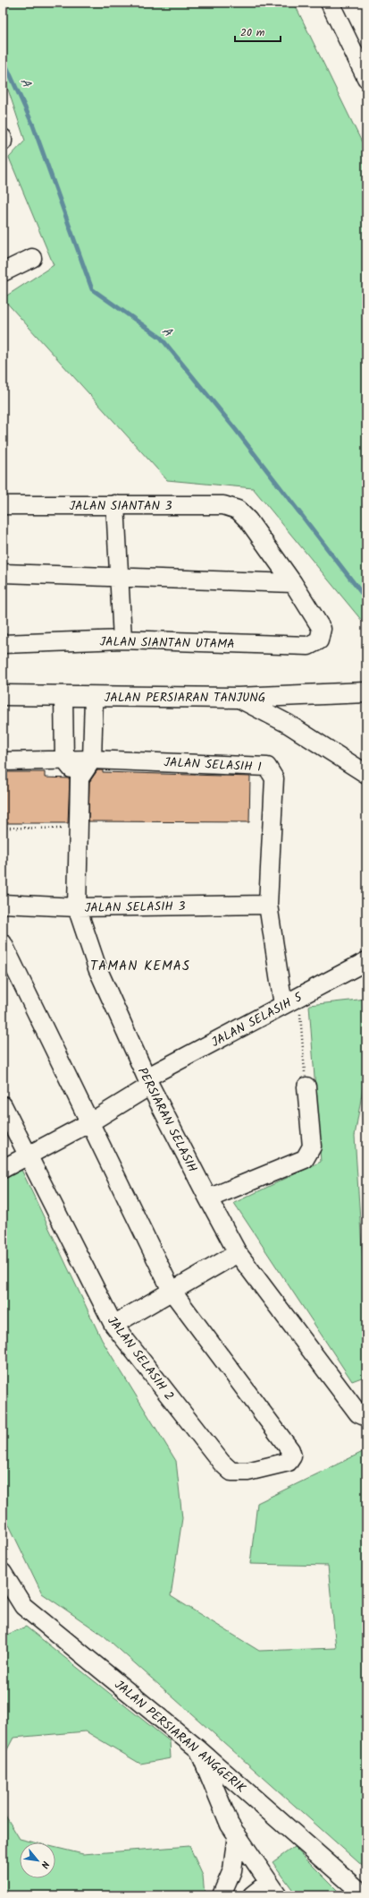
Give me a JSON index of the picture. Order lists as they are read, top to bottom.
{
  "streets": {
    "main road": ["JALAN PERSIARAN TANJUNG"],
    "street": [
      "JALAN SIANTAN 3",
      "JALAN SIANTAN UTAMA",
      "JALAN SELASIH 1",
      "JALAN SELASIH 3",
      "JALAN SELASIH 5",
      "PERSIARAN SELASIH",
      "JALAN SELASIH 2",
      "JALAN PERSIARAN ANGGERIK"
    ]
  },
  "crossings": [
    ["JALAN SIANTAN 3", "JALAN SIANTAN UTAMA"],
    ["JALAN SELASIH 1", "JALAN SELASIH 3"],
    ["JALAN SELASIH 1", "JALAN SELASIH 5"],
    ["JALAN SELASIH 3", "PERSIARAN SELASIH"],
    ["JALAN SELASIH 5", "PERSIARAN SELASIH"],
    ["JALAN SELASIH 5", "JALAN SELASIH 2"]
  ],
  "districts": ["TAMAN KEMAS"],
  "water": ["A"],
  "scale_bar": "20 m",
  "north": "bottom right"
}
